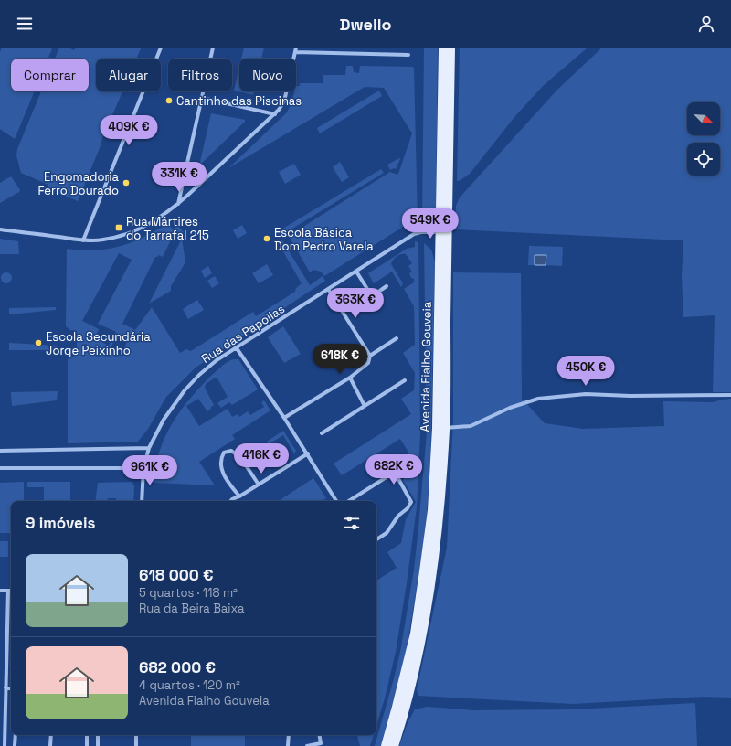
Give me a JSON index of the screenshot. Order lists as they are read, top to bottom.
{
  "streets": {
    "main road": ["Avenida Fialho Gouveia"],
    "street": ["Rua das Papoilas"]
  },
  "crossings": [
    ["Rua das Papoilas", "Avenida Fialho Gouveia"]
  ],
  "places": {
    "other": [
      "Cantinho das Piscinas",
      "Engomadoria Ferro Dourado",
      "Escola Básica Dom Pedro Varela",
      "Escola Secundária Jorge Peixinho"
    ],
    "transit": ["Rua Mártires do Tarrafal 215"]
  },
  "north": "bottom right",
  "page": {
    "header": "Dwello",
    "chip": [
      "Comprar",
      "Alugar",
      "Filtros",
      "Novo"
    ],
    "price": [
      "409K €",
      "331K €",
      "549K €",
      "363K €",
      "618K €",
      "450K €",
      "416K €",
      "682K €",
      "961K €"
    ],
    "heading": "9 imóveis",
    "list": [
      {
        "name": "618 000 €",
        "note": "5 quartos · 118 m² · Rua da Beira Baixa"
      },
      {
        "name": "682 000 €",
        "note": "4 quartos · 120 m² · Avenida Fialho Gouveia"
      }
    ]
  }
}
